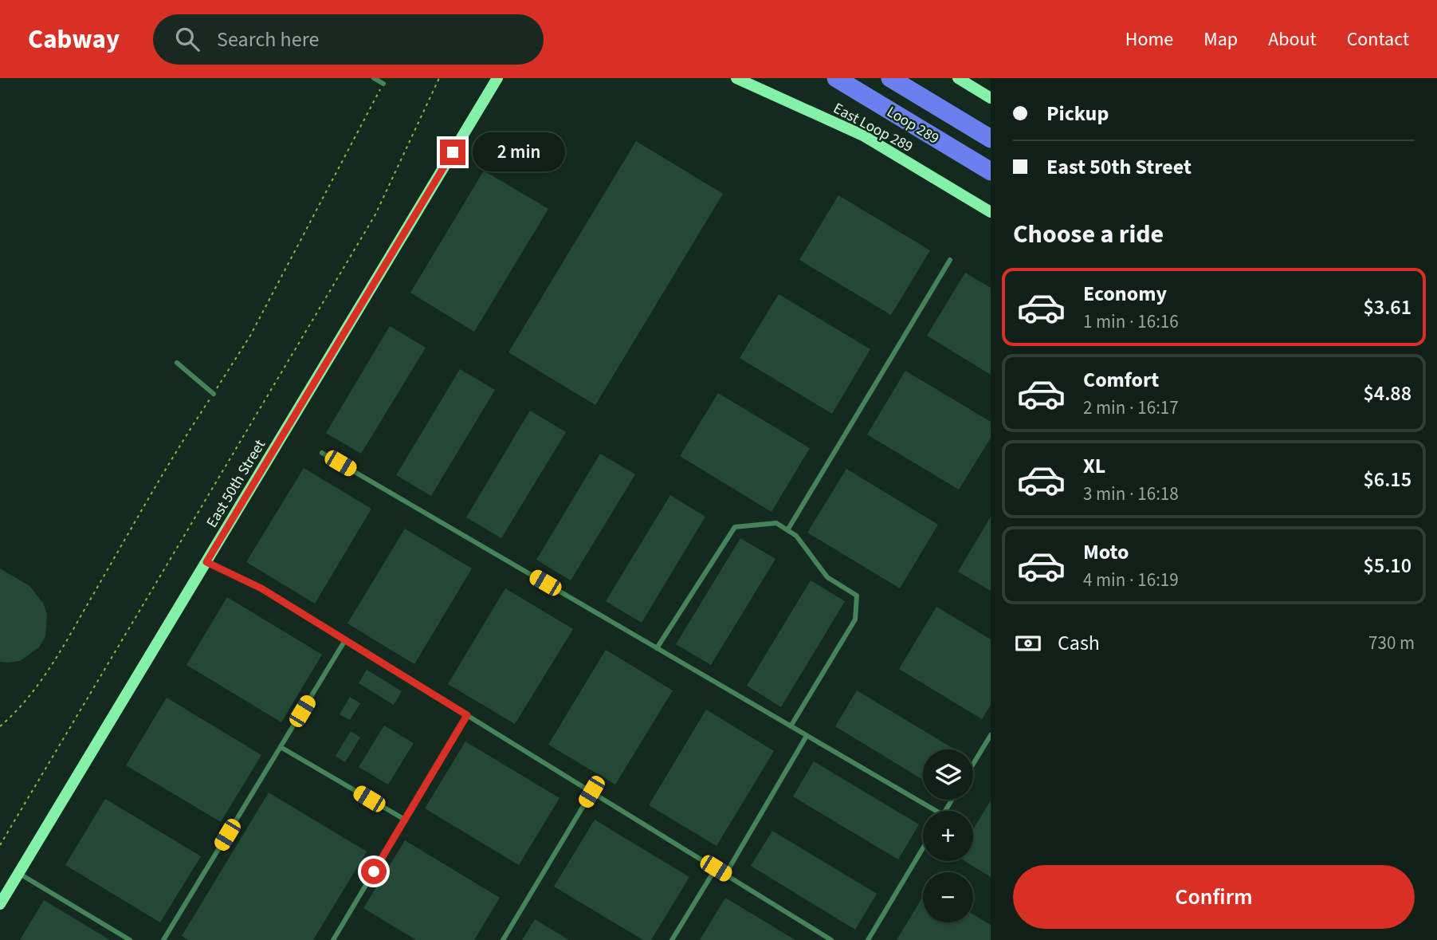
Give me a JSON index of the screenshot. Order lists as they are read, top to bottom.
{
  "streets": {
    "highway": ["Loop 289"],
    "main road": ["East Loop 289", "East 50th Street"]
  },
  "page": {
    "header": "Cabway",
    "search": "Search here",
    "nav": [
      "Home",
      "Map",
      "About",
      "Contact"
    ],
    "banner": ["Pickup", "East 50th Street"],
    "bubble": "2 min",
    "heading": "Choose a ride",
    "list": [
      {
        "name": "Economy",
        "note": "1 min · 16:16",
        "value": "$3.61"
      },
      {
        "name": "Comfort",
        "note": "2 min · 16:17",
        "value": "$4.88"
      },
      {
        "name": "XL",
        "note": "3 min · 16:18",
        "value": "$6.15"
      },
      {
        "name": "Moto",
        "note": "4 min · 16:19",
        "value": "$5.10"
      }
    ],
    "pay": ["Cash", "730 m"],
    "map_buttons": ["+", "−"],
    "buttons": "Confirm"
  }
}
